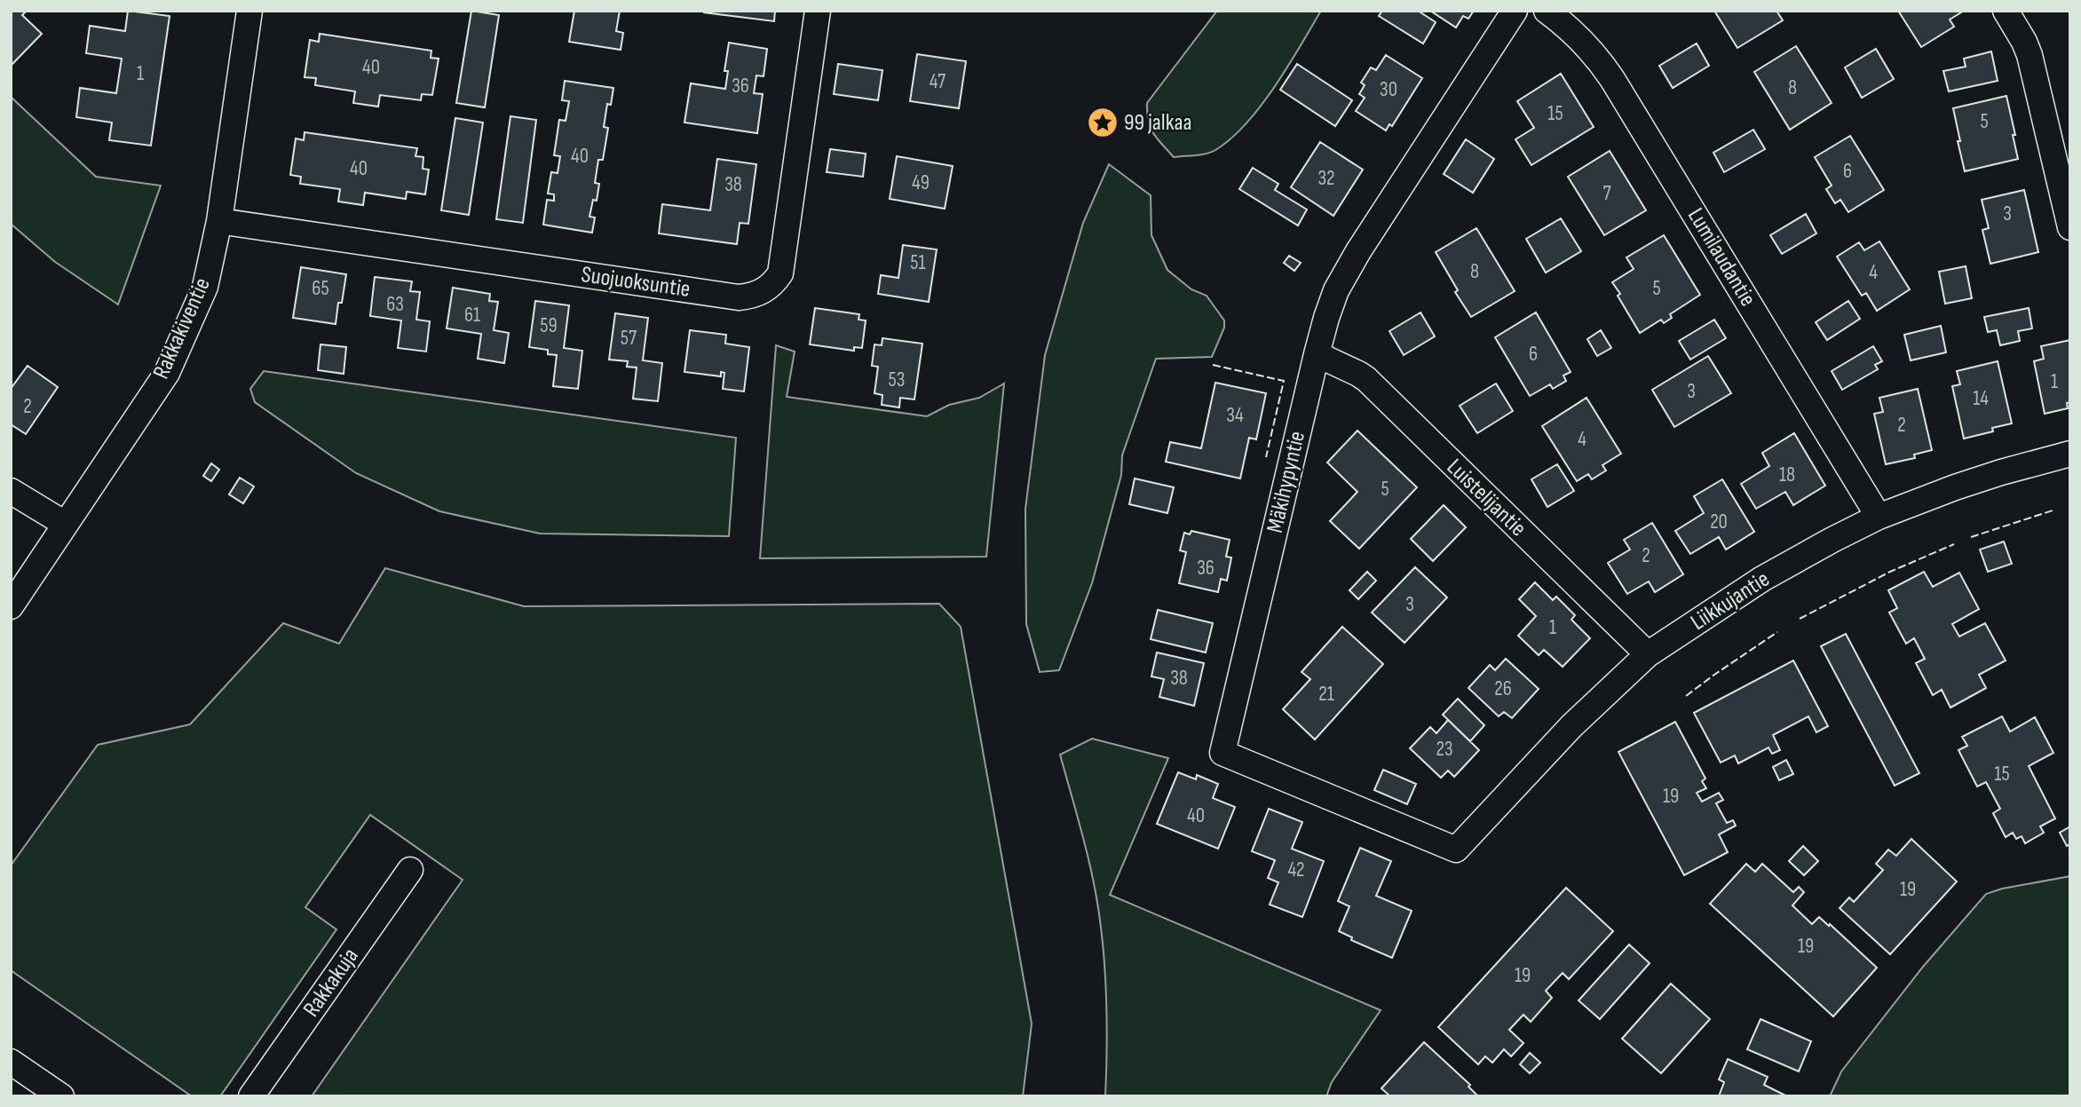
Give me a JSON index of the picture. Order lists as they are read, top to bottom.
{
  "streets": {
    "street": [
      "Lumilaudantie",
      "Suojuoksuntie",
      "Rakkakiventie",
      "Mäkihypyntie",
      "Luistelijantie",
      "Liikkujantie",
      "Rakkakuja"
    ]
  },
  "crossings": [
    ["Lumilaudantie", "Liikkujantie"],
    ["Suojuoksuntie", "Rakkakiventie"],
    ["Mäkihypyntie", "Luistelijantie"],
    ["Mäkihypyntie", "Liikkujantie"],
    ["Luistelijantie", "Liikkujantie"]
  ],
  "places": {
    "place": ["99 jalkaa"]
  },
  "house_numbers": [
    "40",
    "1",
    "47",
    "36",
    "8",
    "30",
    "15",
    "5",
    "40",
    "40",
    "6",
    "32",
    "49",
    "38",
    "7",
    "3",
    "51",
    "8",
    "4",
    "65",
    "5",
    "63",
    "61",
    "59",
    "57",
    "6",
    "53",
    "1",
    "3",
    "14",
    "2",
    "34",
    "2",
    "4",
    "18",
    "5",
    "20",
    "2",
    "36",
    "3",
    "1",
    "38",
    "26",
    "21",
    "23",
    "15",
    "19",
    "40",
    "42",
    "19",
    "19",
    "19"
  ]
}
